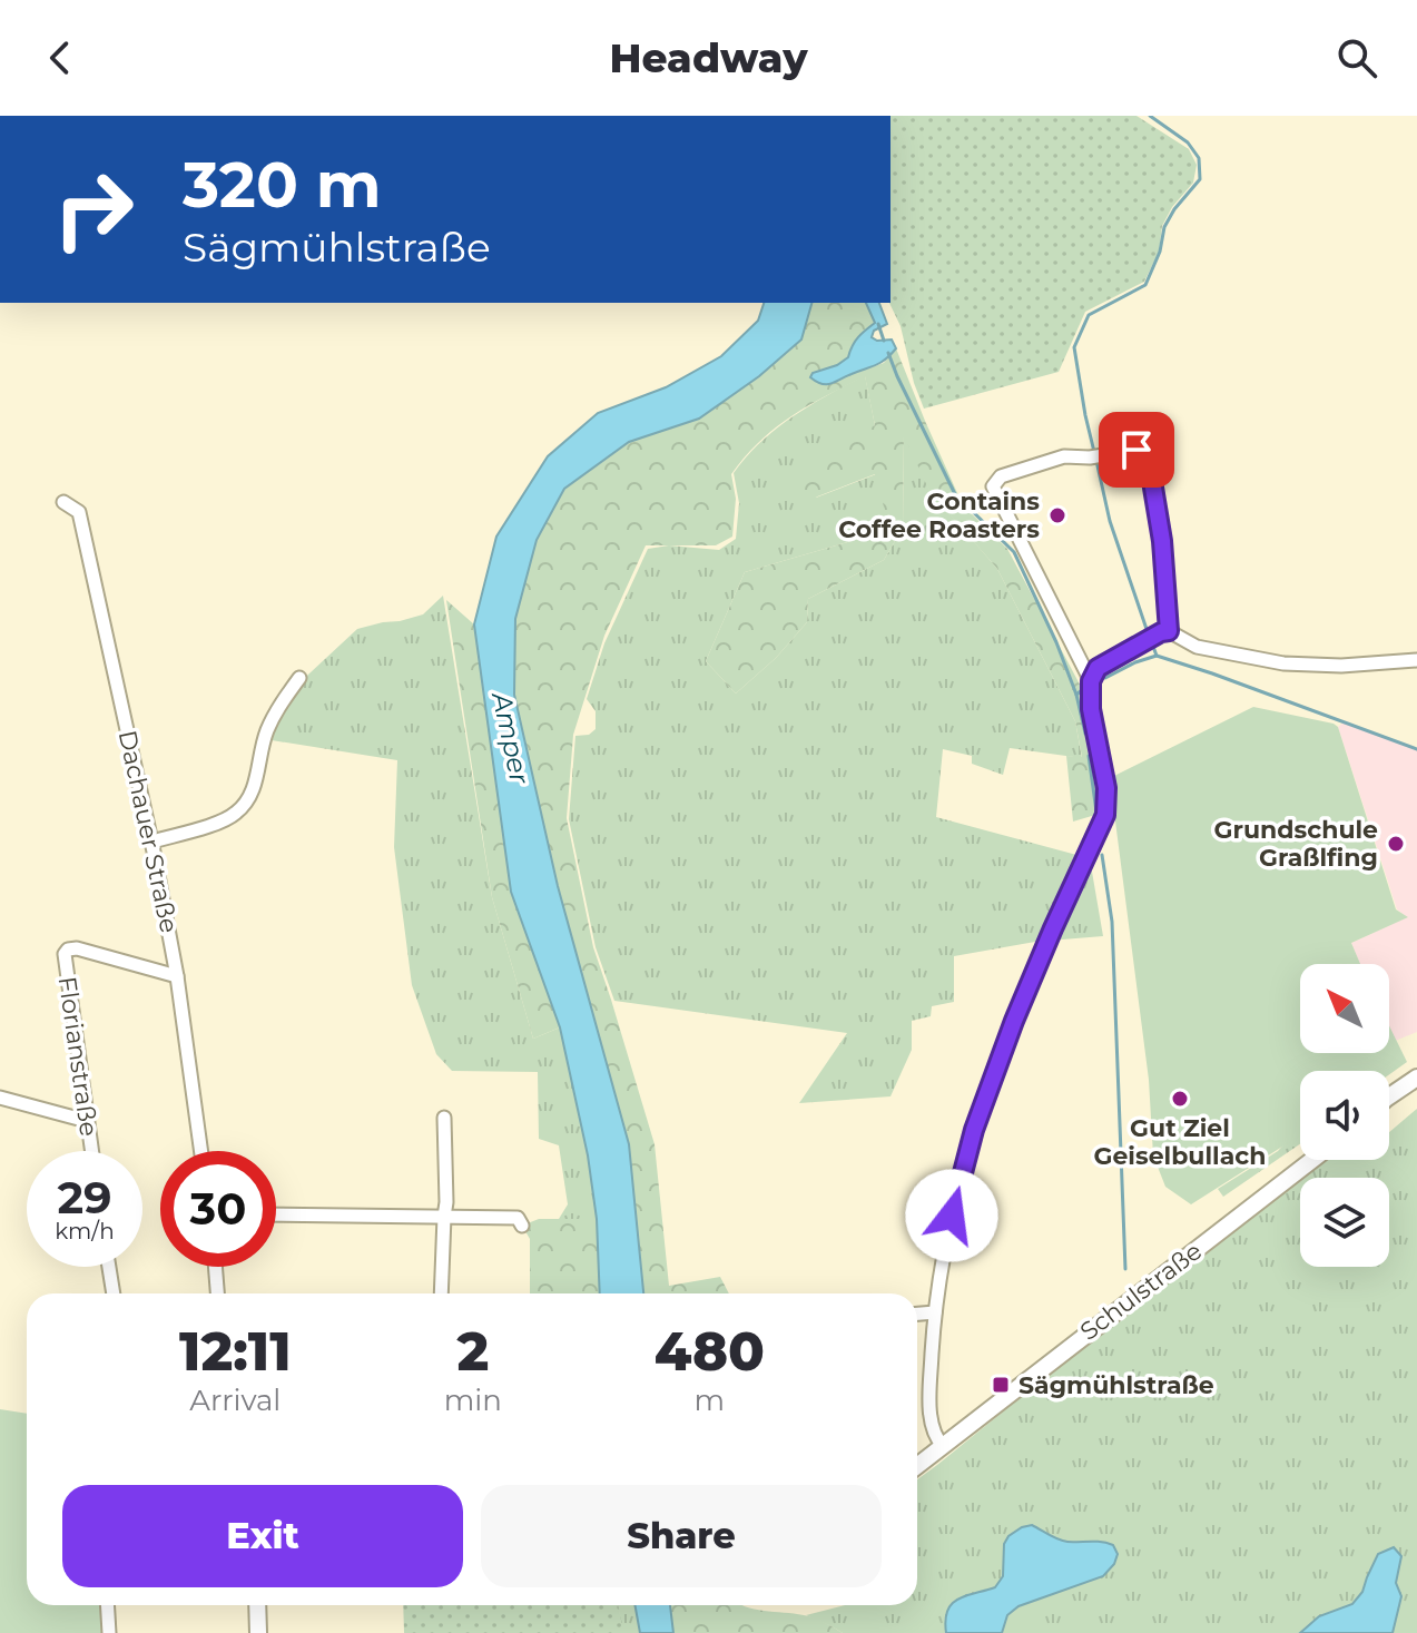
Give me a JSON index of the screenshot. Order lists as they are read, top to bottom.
{
  "streets": {
    "street": ["Dachauer Straße", "Florianstraße", "Schulstraße"]
  },
  "crossings": [
    ["Dachauer Straße", "Florianstraße"]
  ],
  "water": ["Amper"],
  "places": {
    "other": ["Contains Coffee Roasters", "Grundschule Graßlfing", "Gut Ziel Geiselbullach"],
    "transit": ["Sägmühlstraße"]
  },
  "north": "top left",
  "page": {
    "header": "Headway",
    "turn": ["320 m", "Sägmühlstraße"],
    "speed": "29 km/h",
    "limit": "30",
    "eta": [
      "12:11",
      "Arrival",
      "2",
      "min",
      "480",
      "m"
    ],
    "buttons": ["Exit", "Share"]
  }
}
